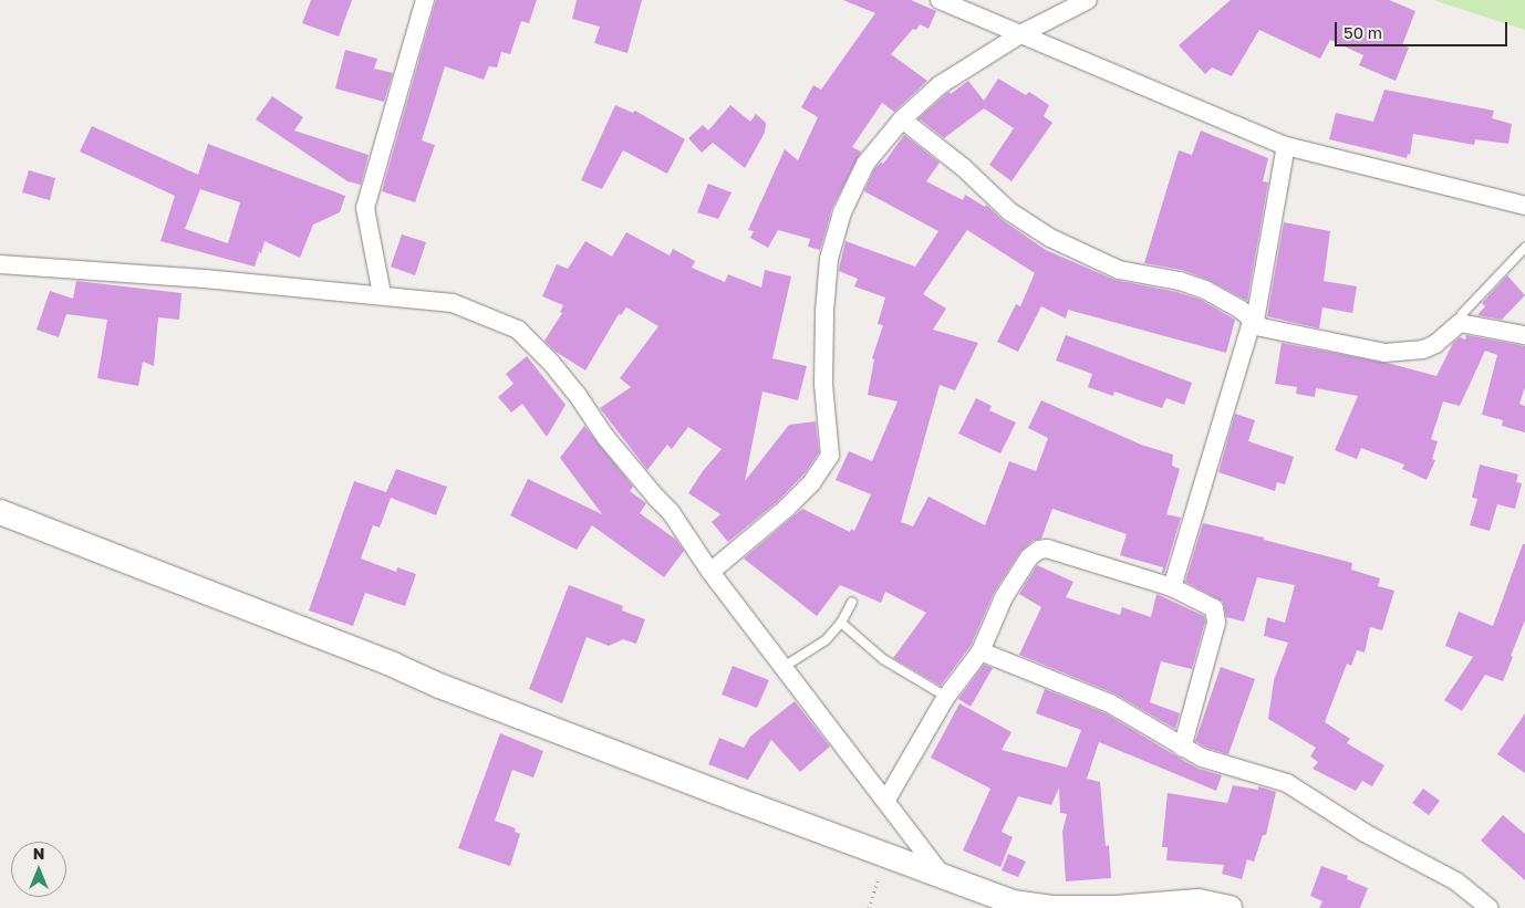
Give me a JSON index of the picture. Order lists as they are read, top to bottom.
{
  "scale_bar": "50 m",
  "north": "top"
}
